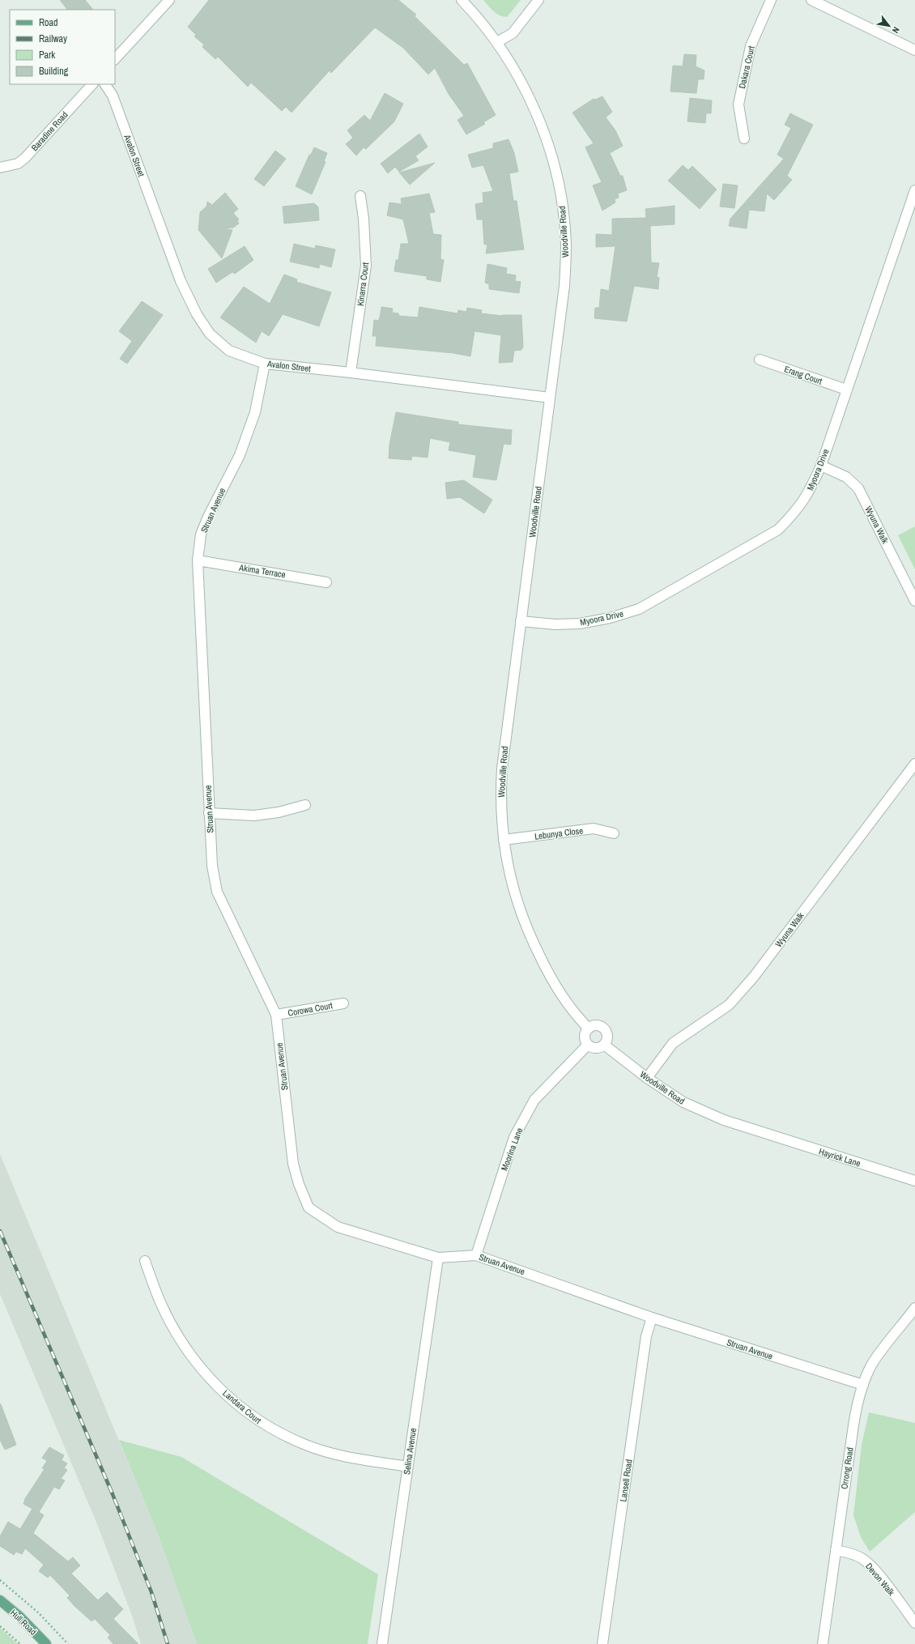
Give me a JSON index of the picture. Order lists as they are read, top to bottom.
{
  "streets": {
    "main road": ["Hull Road"],
    "street": [
      "Dakara Court",
      "Baradine Road",
      "Avalon Street",
      "Woodville Road",
      "Kinarra Court",
      "Erang Court",
      "Myoora Drive",
      "Struan Avenue",
      "Wyuna Walk",
      "Akima Terrace",
      "Lebunya Close",
      "Corowa Court",
      "Moorina Lane",
      "Hayrick Lane",
      "Landara Court",
      "Selina Avenue",
      "Orrong Road",
      "Lansell Road",
      "Devon Walk"
    ]
  },
  "crossings": [
    ["Avalon Street", "Woodville Road"],
    ["Avalon Street", "Kinarra Court"],
    ["Avalon Street", "Struan Avenue"],
    ["Woodville Road", "Myoora Drive"],
    ["Woodville Road", "Wyuna Walk"],
    ["Woodville Road", "Lebunya Close"],
    ["Woodville Road", "Moorina Lane"],
    ["Woodville Road", "Hayrick Lane"],
    ["Erang Court", "Myoora Drive"],
    ["Myoora Drive", "Wyuna Walk"],
    ["Struan Avenue", "Akima Terrace"],
    ["Struan Avenue", "Corowa Court"],
    ["Struan Avenue", "Moorina Lane"],
    ["Struan Avenue", "Selina Avenue"],
    ["Struan Avenue", "Orrong Road"],
    ["Struan Avenue", "Lansell Road"],
    ["Landara Court", "Selina Avenue"],
    ["Orrong Road", "Devon Walk"]
  ],
  "legend": [
    "Road",
    "Railway",
    "Park",
    "Building"
  ],
  "north": "bottom right"
}
